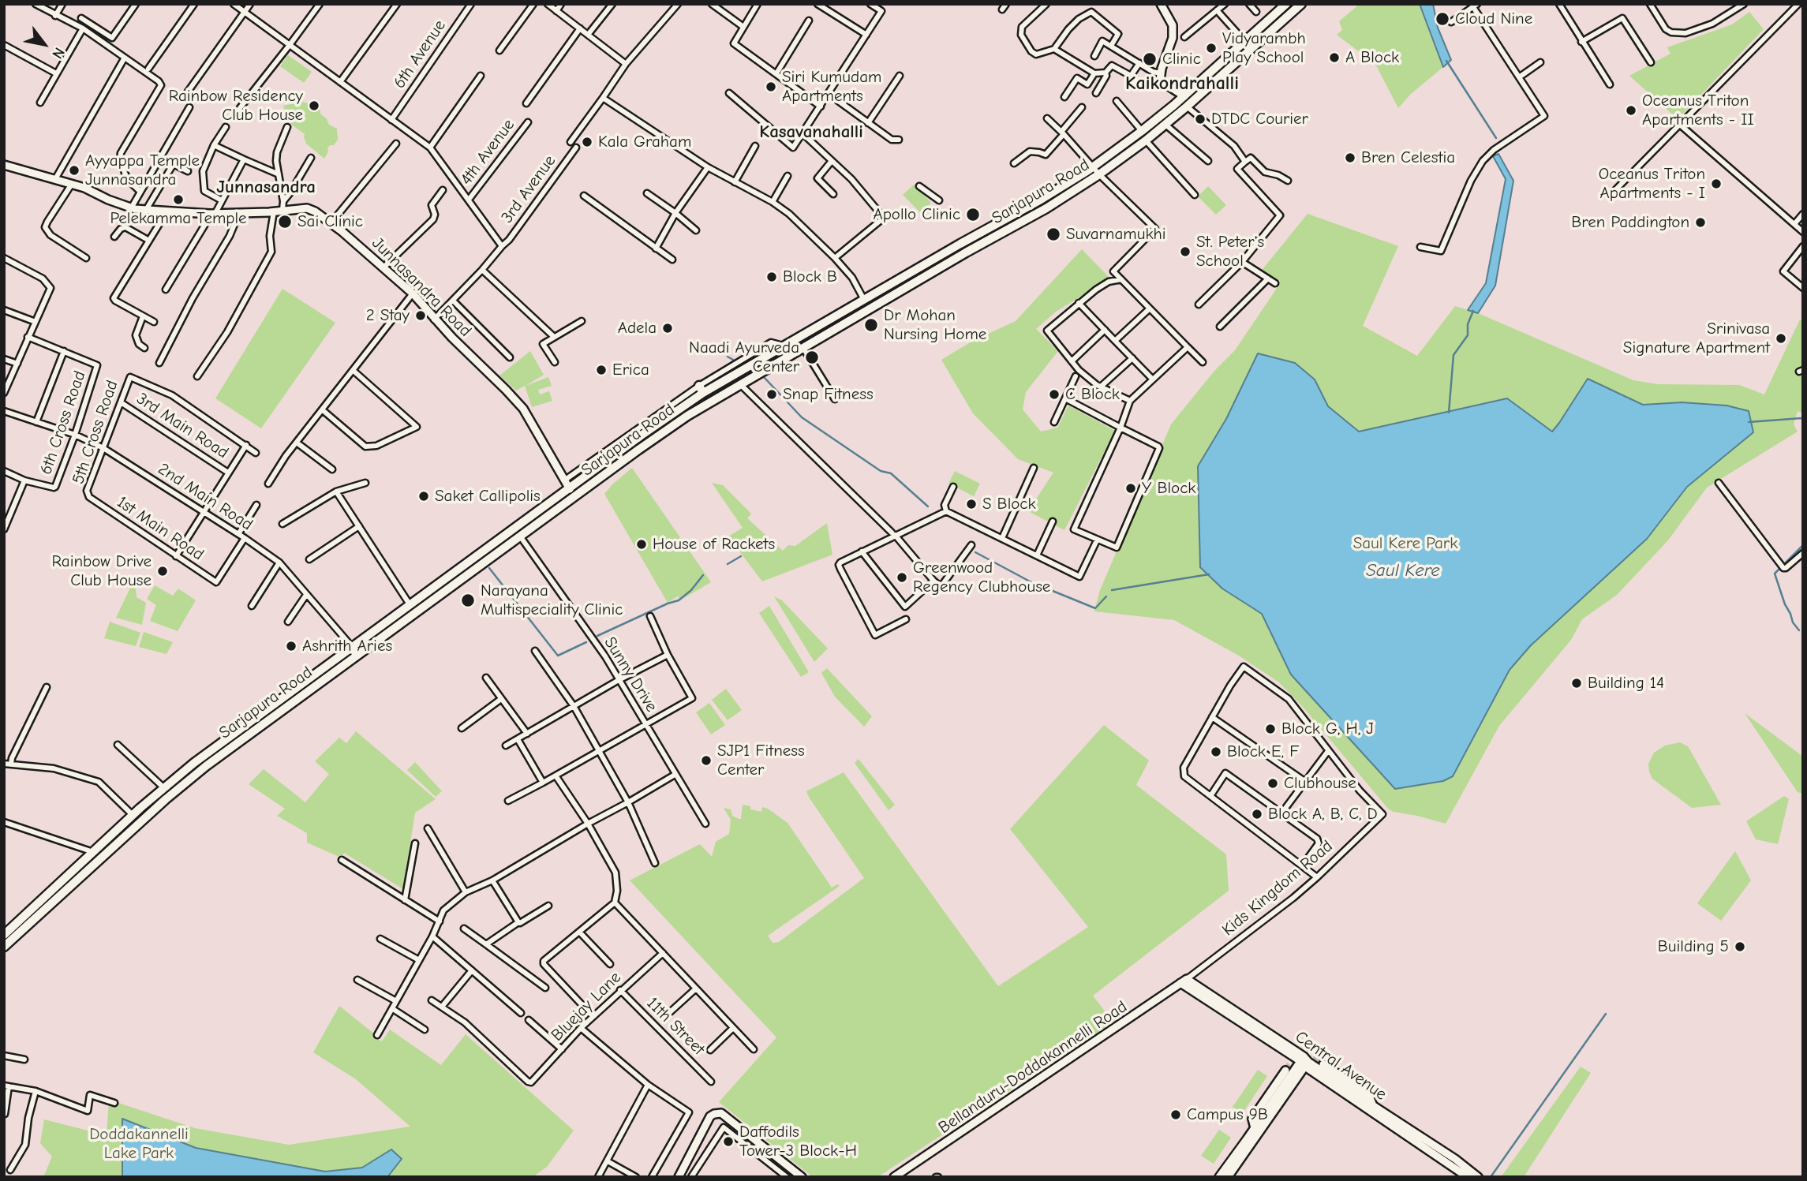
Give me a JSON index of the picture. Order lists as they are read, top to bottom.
{
  "streets": {
    "main road": ["Sarjapura Road"],
    "street": [
      "6th Avenue",
      "4th Avenue",
      "3rd Avenue",
      "Junnasandra Road",
      "6th Cross Road",
      "3rd Main Road",
      "5th Cross Road",
      "2nd Main Road",
      "1st Main Road",
      "Sunny Drive",
      "Kids Kingdom Road",
      "Bluejay Lane",
      "11th Street",
      "Central Avenue",
      "Bellanduru-Doddakannelli Road"
    ]
  },
  "crossings": [
    ["3rd Avenue", "Junnasandra Road"],
    ["Sarjapura Road", "Junnasandra Road"],
    ["Sarjapura Road", "2nd Main Road"],
    ["Sarjapura Road", "Sunny Drive"],
    ["6th Cross Road", "2nd Main Road"],
    ["3rd Main Road", "5th Cross Road"],
    ["5th Cross Road", "2nd Main Road"],
    ["5th Cross Road", "1st Main Road"],
    ["2nd Main Road", "1st Main Road"],
    ["Kids Kingdom Road", "Central Avenue"],
    ["Kids Kingdom Road", "Bellanduru-Doddakannelli Road"],
    ["Bluejay Lane", "11th Street"],
    ["Central Avenue", "Bellanduru-Doddakannelli Road"]
  ],
  "districts": ["Kaikondrahalli", "Kasavanahalli", "Junnasandra"],
  "water": ["Saul Kere"],
  "parks": ["Saul Kere Park", "Doddakannelli Lake Park"],
  "places": [
    "Cloud Nine",
    "Vidyarambh Play School",
    "A Block",
    "Clinic",
    "Siri Kumudam Apartments",
    "Rainbow Residency Club House",
    "Oceanus Triton Apartments - II",
    "DTDC Courier",
    "Kala Graham",
    "Bren Celestia",
    "Ayyappa Temple Junnasandra",
    "Oceanus Triton Apartments - I",
    "Pelekamma Temple",
    "Apollo Clinic",
    "Sai Clinic",
    "Bren Paddington",
    "Suvarnamukhi",
    "St. Peter's School",
    "Block B",
    "2 Stay",
    "Dr Mohan Nursing Home",
    "Adela",
    "Srinivasa Signature Apartment",
    "Naadi Ayurveda Center",
    "Erica",
    "Snap Fitness",
    "C Block",
    "Y Block",
    "Saket Callipolis",
    "S Block",
    "House of Rackets",
    "Rainbow Drive Club House",
    "Greenwood Regency Clubhouse",
    "Narayana Multispeciality Clinic",
    "Ashrith Aries",
    "Building 14",
    "Block G, H, J",
    "Block E, F",
    "SJP1 Fitness Center",
    "Clubhouse",
    "Block A, B, C, D",
    "Building 5",
    "Campus 9B",
    "Daffodils Tower-3 Block-H"
  ],
  "north": "bottom right"
}
